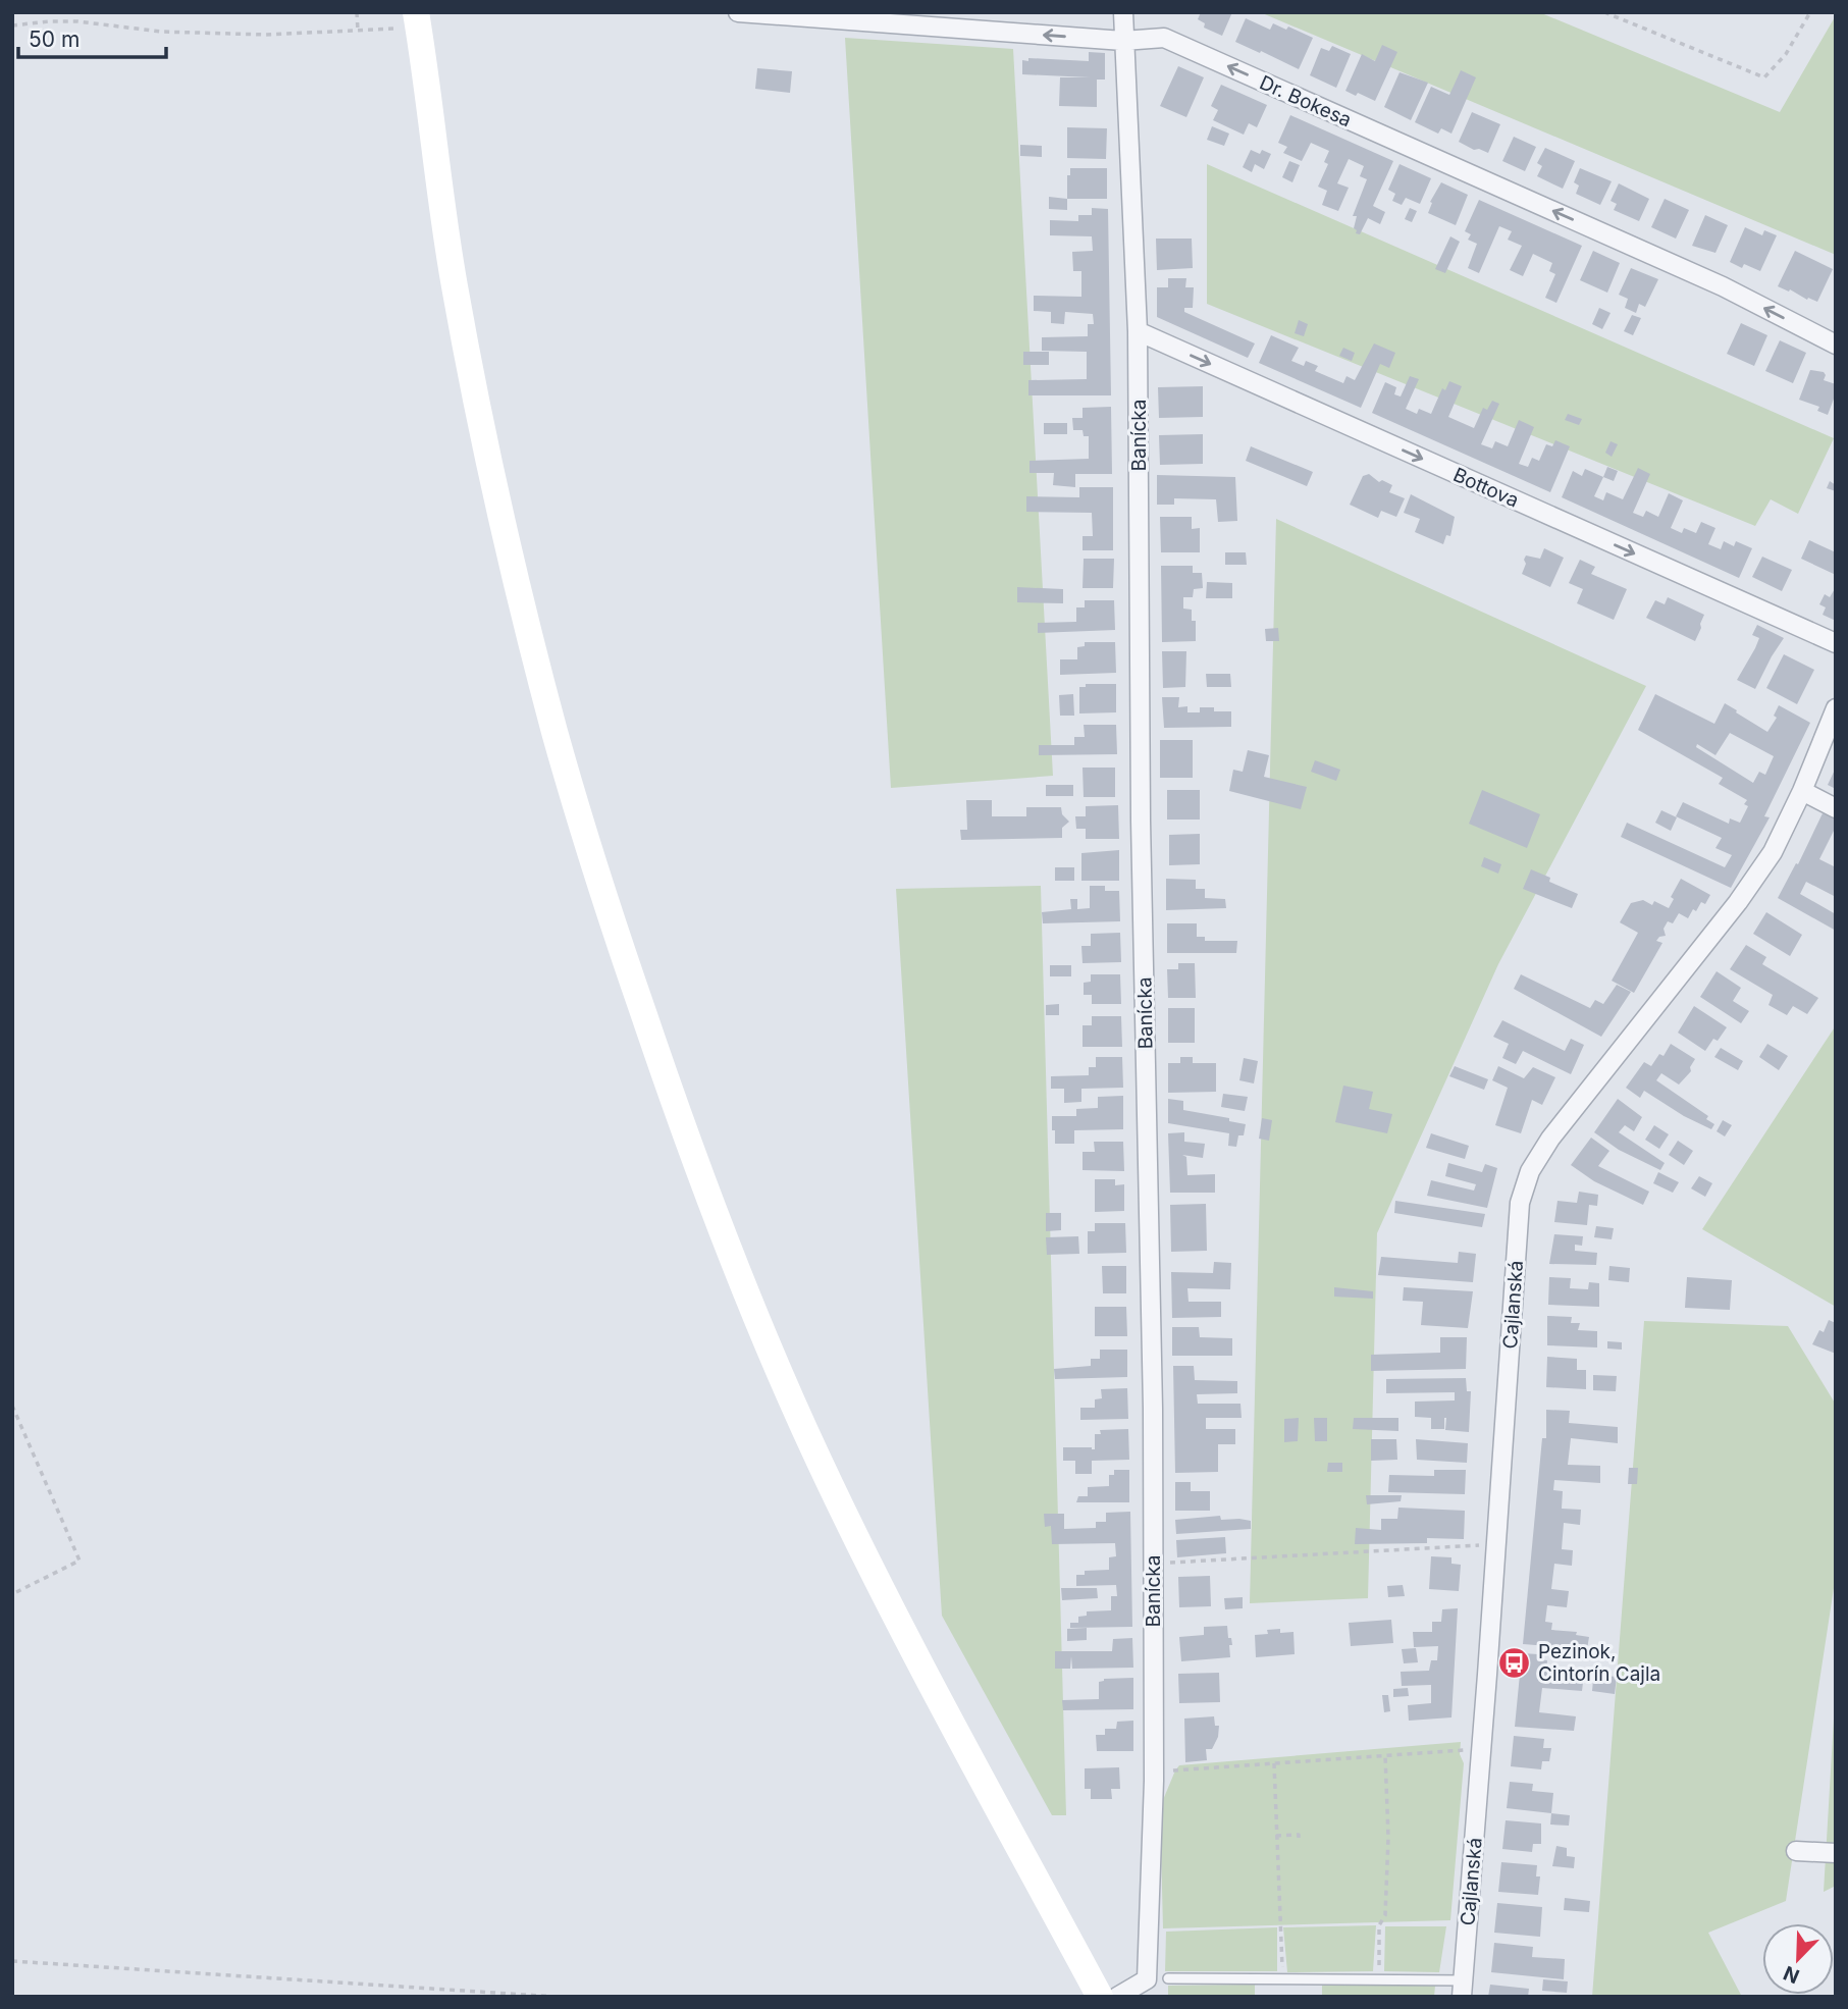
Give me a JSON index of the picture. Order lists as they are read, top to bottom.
{
  "streets": {
    "street": [
      "Dr. Bokesa",
      "Banícka",
      "Bottova",
      "Cajlanská"
    ]
  },
  "crossings": [
    ["Dr. Bokesa", "Banícka"],
    ["Banícka", "Bottova"]
  ],
  "one_way": ["Dr. Bokesa", "Bottova"],
  "places": {
    "bus stop": ["Pezinok, Cintorín Cajla"]
  },
  "scale_bar": "50 m",
  "north": "bottom left"
}
